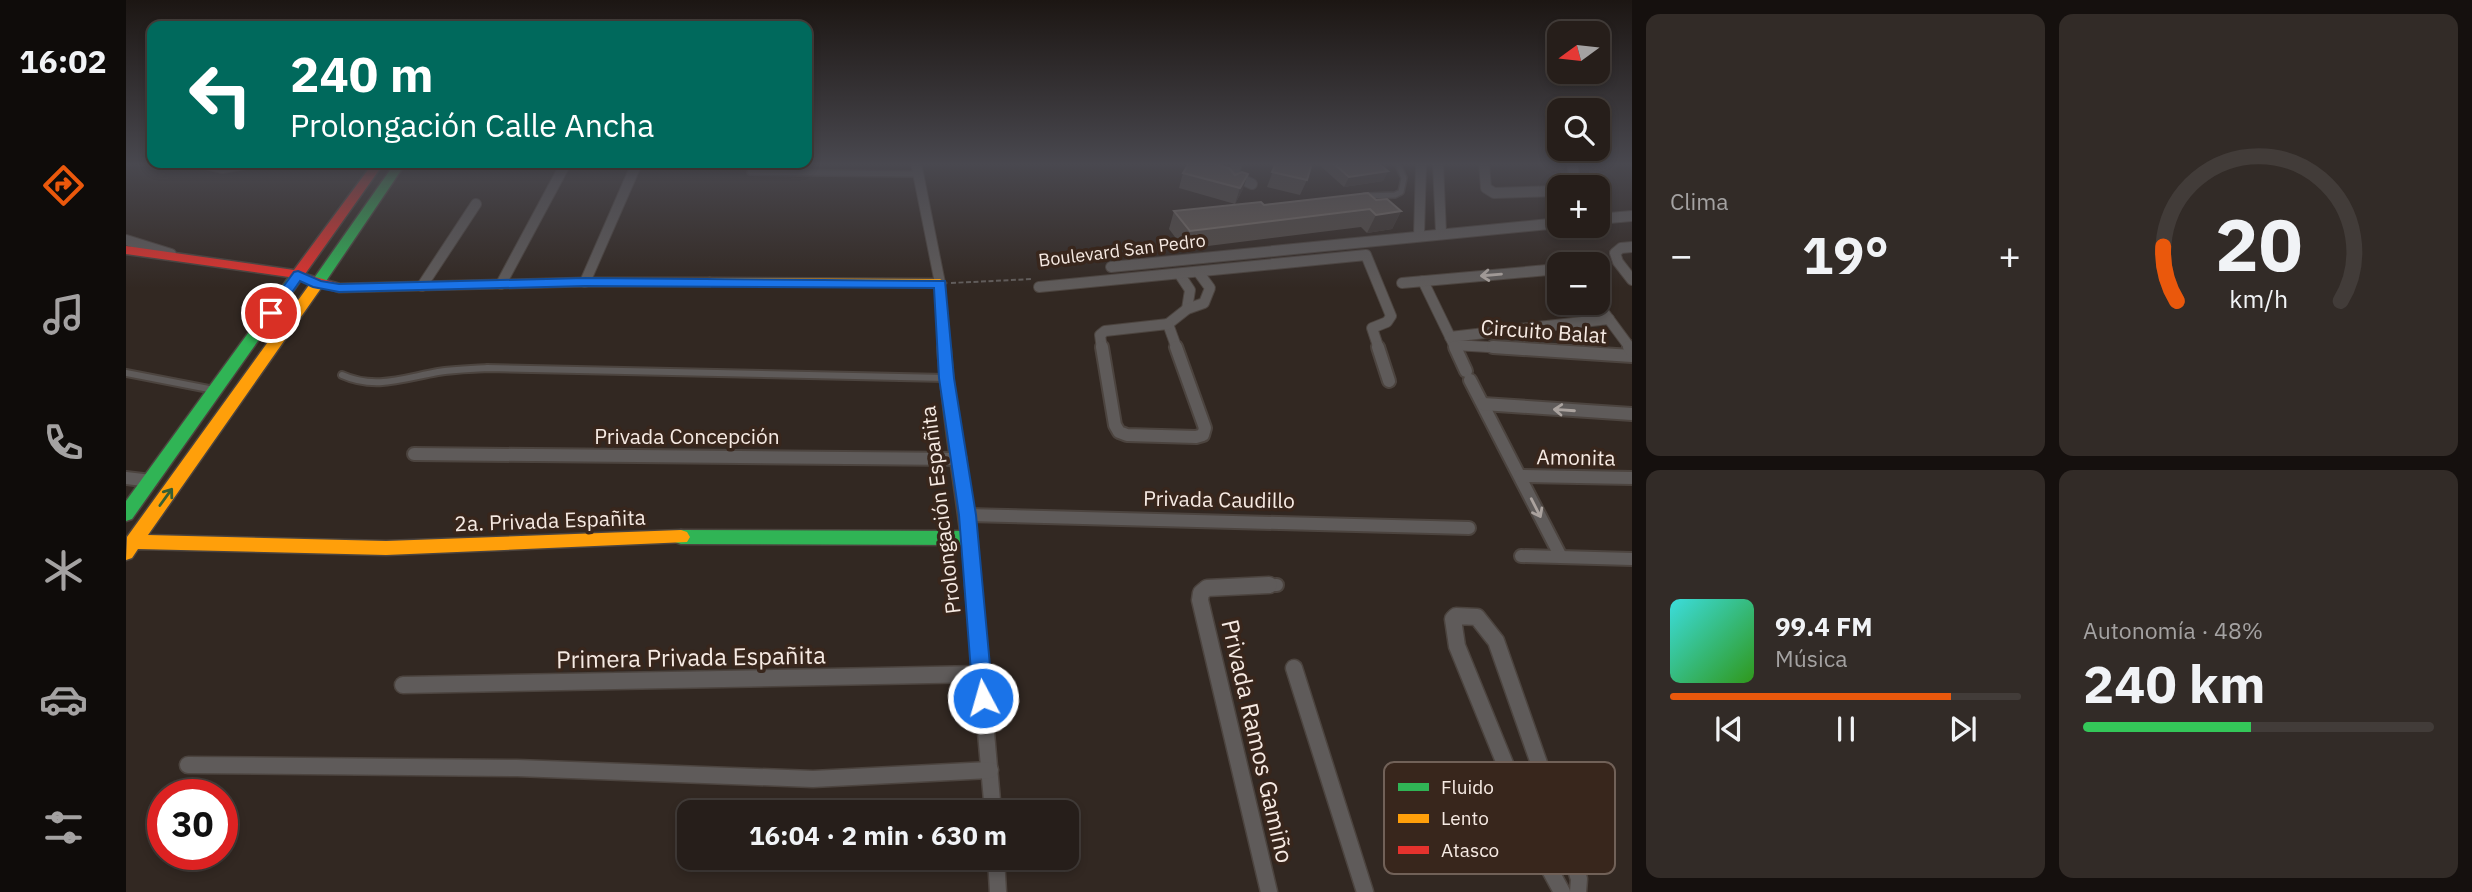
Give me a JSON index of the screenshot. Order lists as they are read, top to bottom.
{
  "streets": {
    "street": [
      "Boulevard San Pedro",
      "Circuito Balat",
      "Privada Concepción",
      "Amonita",
      "Privada Caudillo",
      "Prolongación Españita",
      "2a. Privada Españita",
      "Primera Privada Españita",
      "Privada Ramos Gamiño"
    ]
  },
  "crossings": [
    ["Boulevard San Pedro", "Prolongación Españita"],
    ["Circuito Balat", "Amonita"],
    ["Privada Concepción", "Prolongación Españita"],
    ["Privada Caudillo", "Prolongación Españita"],
    ["Prolongación Españita", "2a. Privada Españita"],
    ["Prolongación Españita", "Primera Privada Españita"]
  ],
  "legend": ["Fluido", "Lento", "Atasco"],
  "north": "left",
  "page": {
    "tabs": "16:02",
    "tile": [
      "Clima",
      ["Autonomía · 48%", "240 km"]
    ],
    "map_buttons": ["+", "−"],
    "turn": ["240 m", "Prolongación Calle Ancha"],
    "heat": ["−", "19°", "+"],
    "song": ["99.4 FM", "Música"],
    "limit": "30",
    "trip": "16:04 · 2 min · 630 m",
    "gauge": ["20", "km/h"]
  }
}
